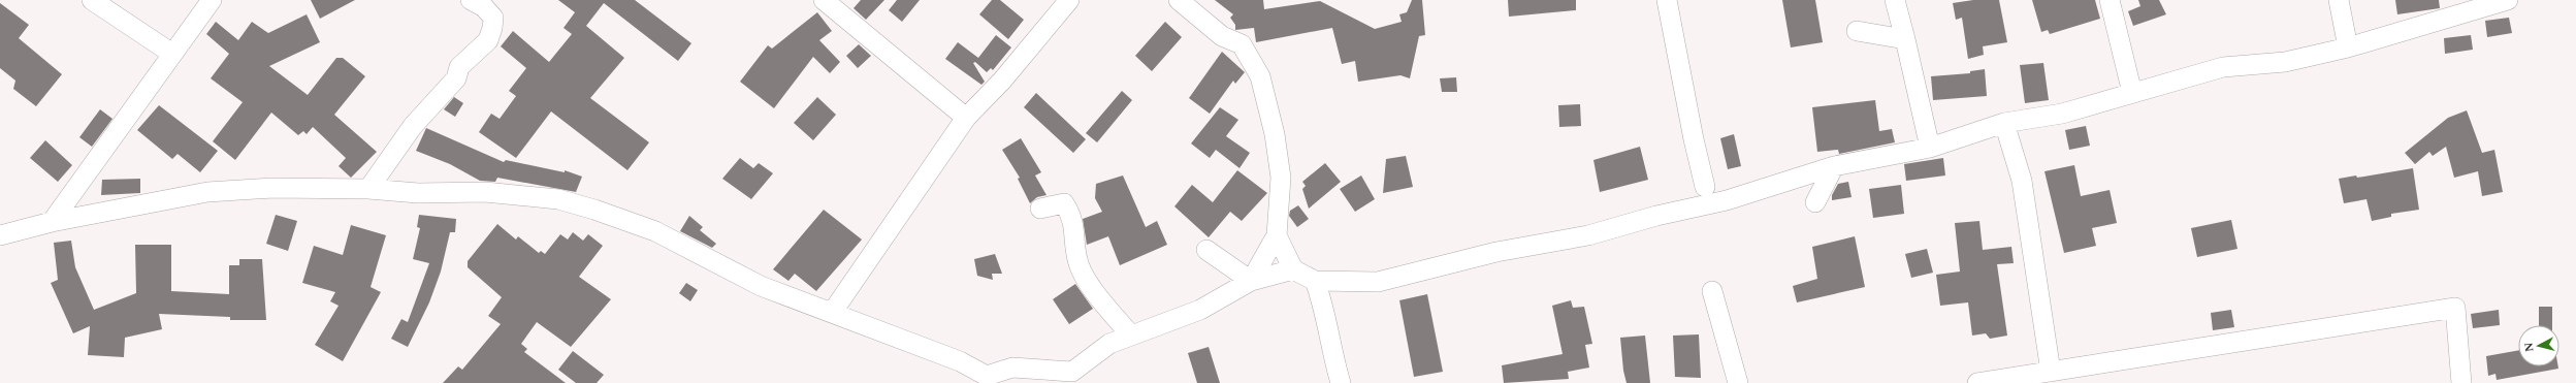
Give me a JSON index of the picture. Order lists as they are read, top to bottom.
{
  "north": "left"
}
